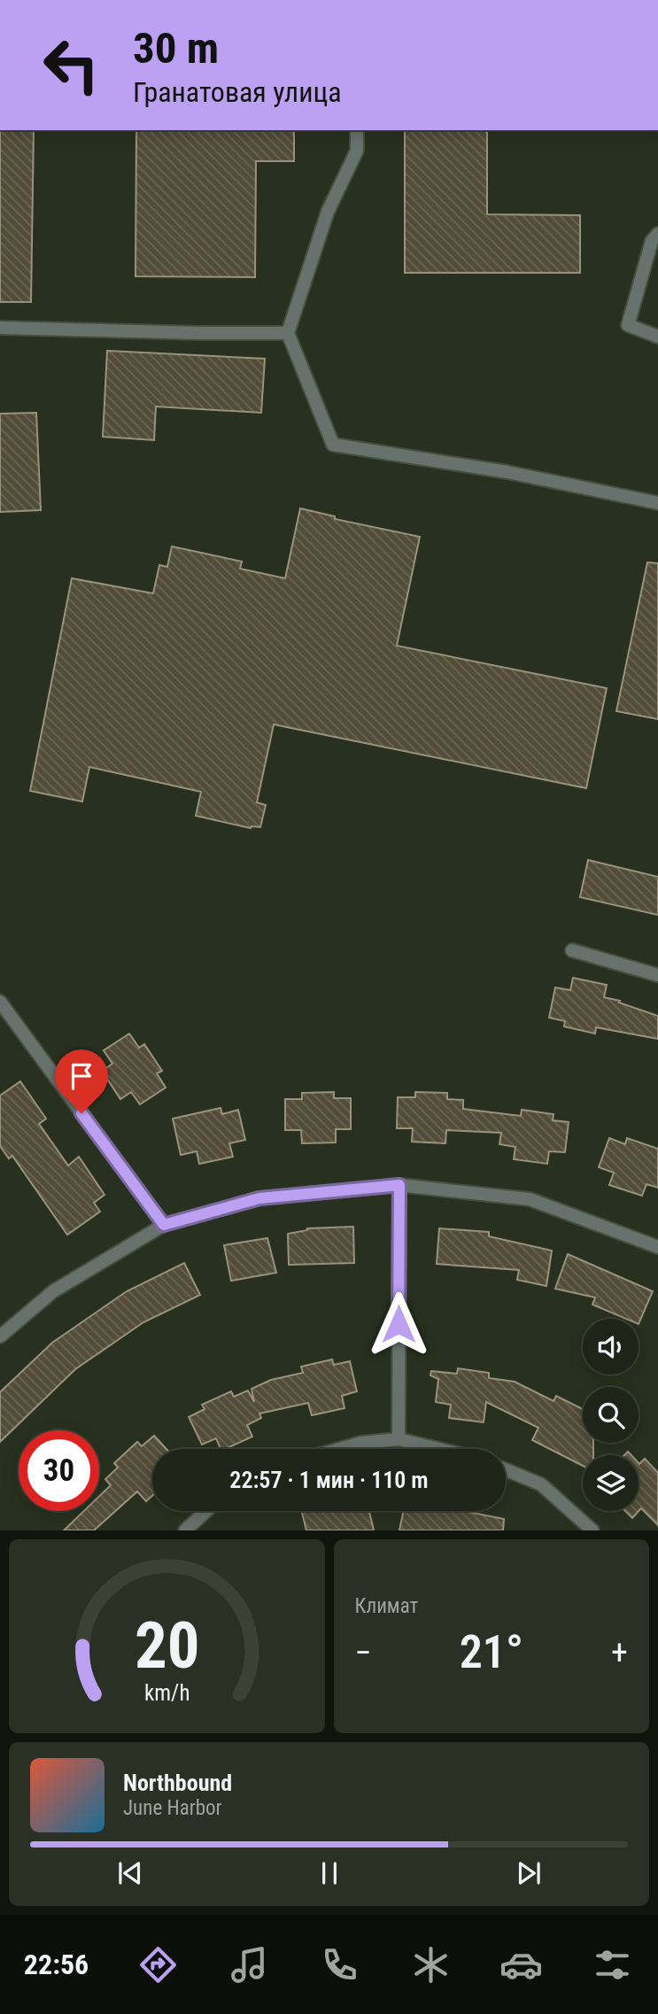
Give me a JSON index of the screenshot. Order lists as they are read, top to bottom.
{
  "page": {
    "turn": ["30 m", "Гранатовая улица"],
    "limit": "30",
    "trip": "22:57 · 1 мин · 110 m",
    "tile": "Климат",
    "heat": ["−", "21°", "+"],
    "song": ["Northbound", "June Harbor"],
    "tabs": "22:56",
    "gauge": ["20", "km/h"]
  }
}
